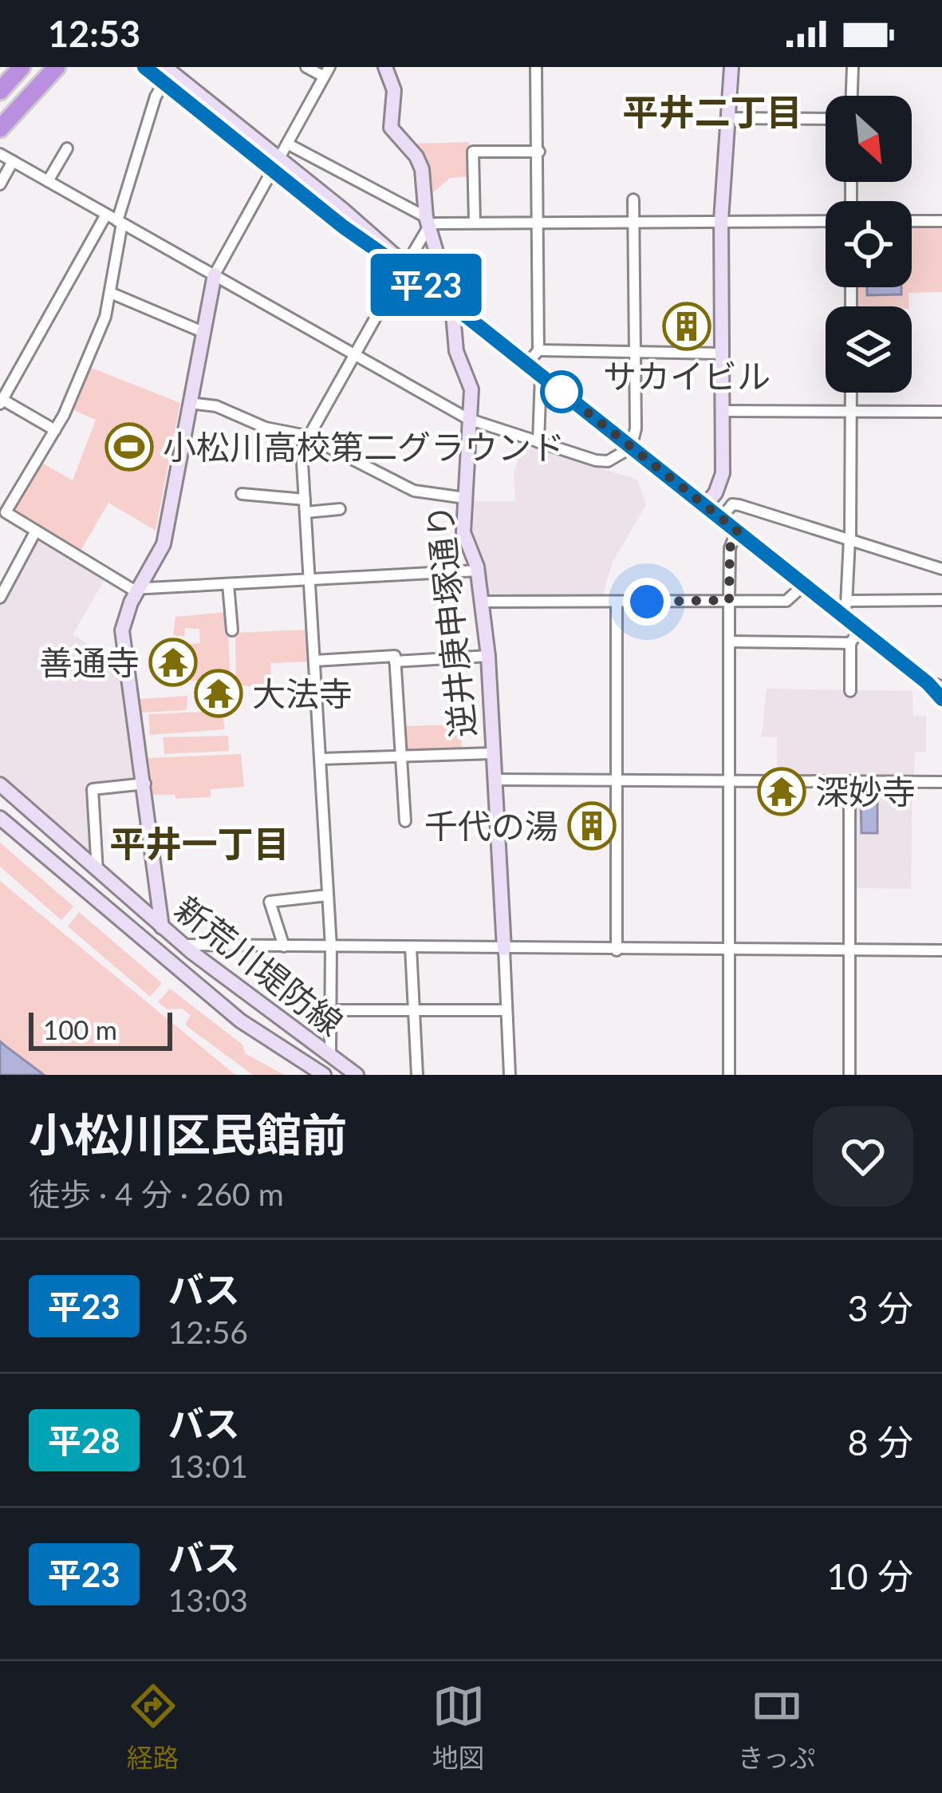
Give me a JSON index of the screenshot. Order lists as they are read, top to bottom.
{
  "streets": {
    "main road": ["逆井庚申塚通り", "新荒川堤防線"]
  },
  "districts": ["平井二丁目", "平井一丁目"],
  "places": {
    "building": ["サカイビル", "千代の湯"],
    "sports": ["小松川高校第二グラウンド"],
    "temple": ["善通寺", "大法寺", "深妙寺"]
  },
  "lines": ["bus line 平23"],
  "scale_bar": "100 m",
  "north": "bottom right",
  "page": {
    "status": "12:53",
    "on_map": "平23",
    "scale": "100 m",
    "heading": ["小松川区民館前", "徒歩 · 4 分 · 260 m"],
    "list": [
      {
        "mark": "平23",
        "name": "バス",
        "note": "12:56",
        "value": "3 分"
      },
      {
        "mark": "平28",
        "name": "バス",
        "note": "13:01",
        "value": "8 分"
      },
      {
        "mark": "平23",
        "name": "バス",
        "note": "13:03",
        "value": "10 分"
      }
    ],
    "tabs": ["経路", "地図", "きっぷ"]
  }
}
